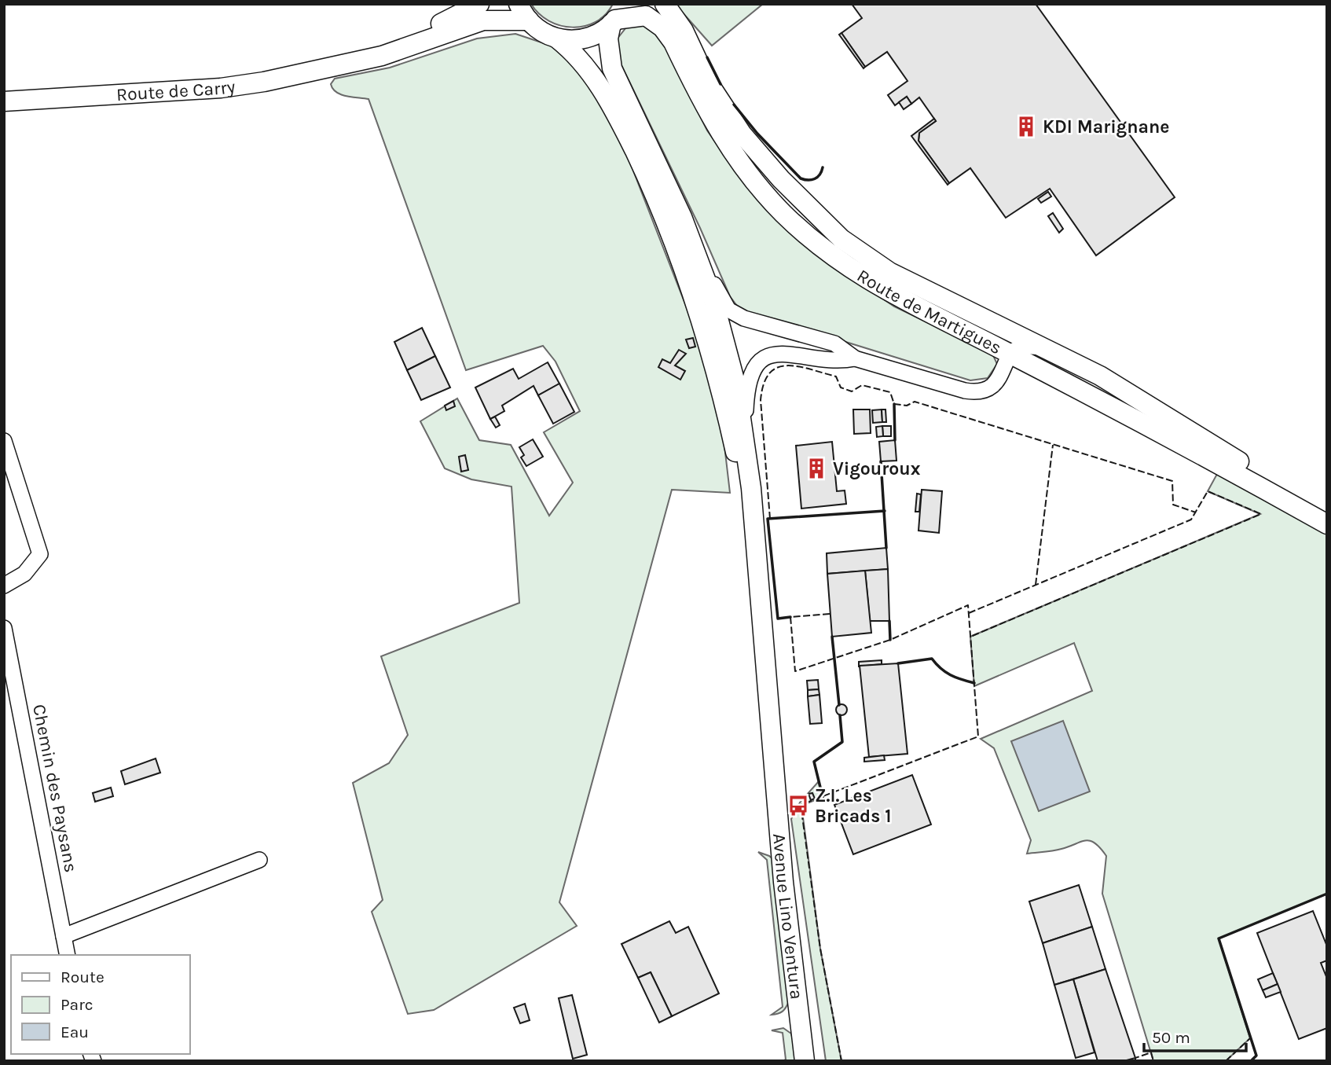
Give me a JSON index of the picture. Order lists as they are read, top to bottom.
{
  "streets": {
    "main road": ["Route de Carry", "Route de Martigues", "Avenue Lino Ventura"],
    "street": ["Chemin des Paysans"]
  },
  "places": {
    "building": ["KDI Marignane", "Vigouroux"],
    "bus stop": ["Z.I. Les Bricads 1"]
  },
  "legend": ["Route", "Parc", "Eau"],
  "scale_bar": "50 m"
}
